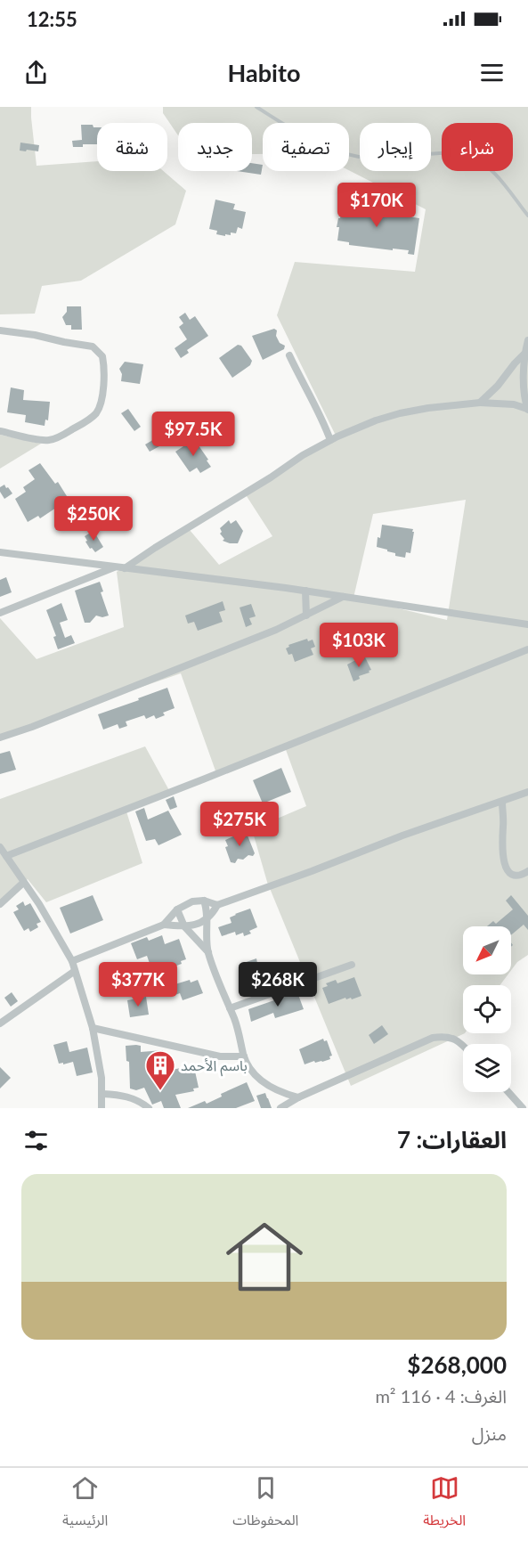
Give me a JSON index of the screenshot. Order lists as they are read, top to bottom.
{
  "places": {
    "building": ["باسم الأحمد"]
  },
  "north": "bottom left",
  "page": {
    "status": "12:55",
    "header": "Habito",
    "chip": [
      "شراء",
      "إيجار",
      "تصفية",
      "جديد",
      "شقة"
    ],
    "price": [
      "$170K",
      "$97.5K",
      "$250K",
      "$103K",
      "$275K",
      "$377K",
      "$268K"
    ],
    "heading": "العقارات: 7",
    "list": [
      {
        "name": "$268,000",
        "note": "الغرف: 4 · 116 m² · منزل"
      }
    ],
    "tabs": ["الخريطة", "المحفوظات", "الرئيسية"]
  }
}
